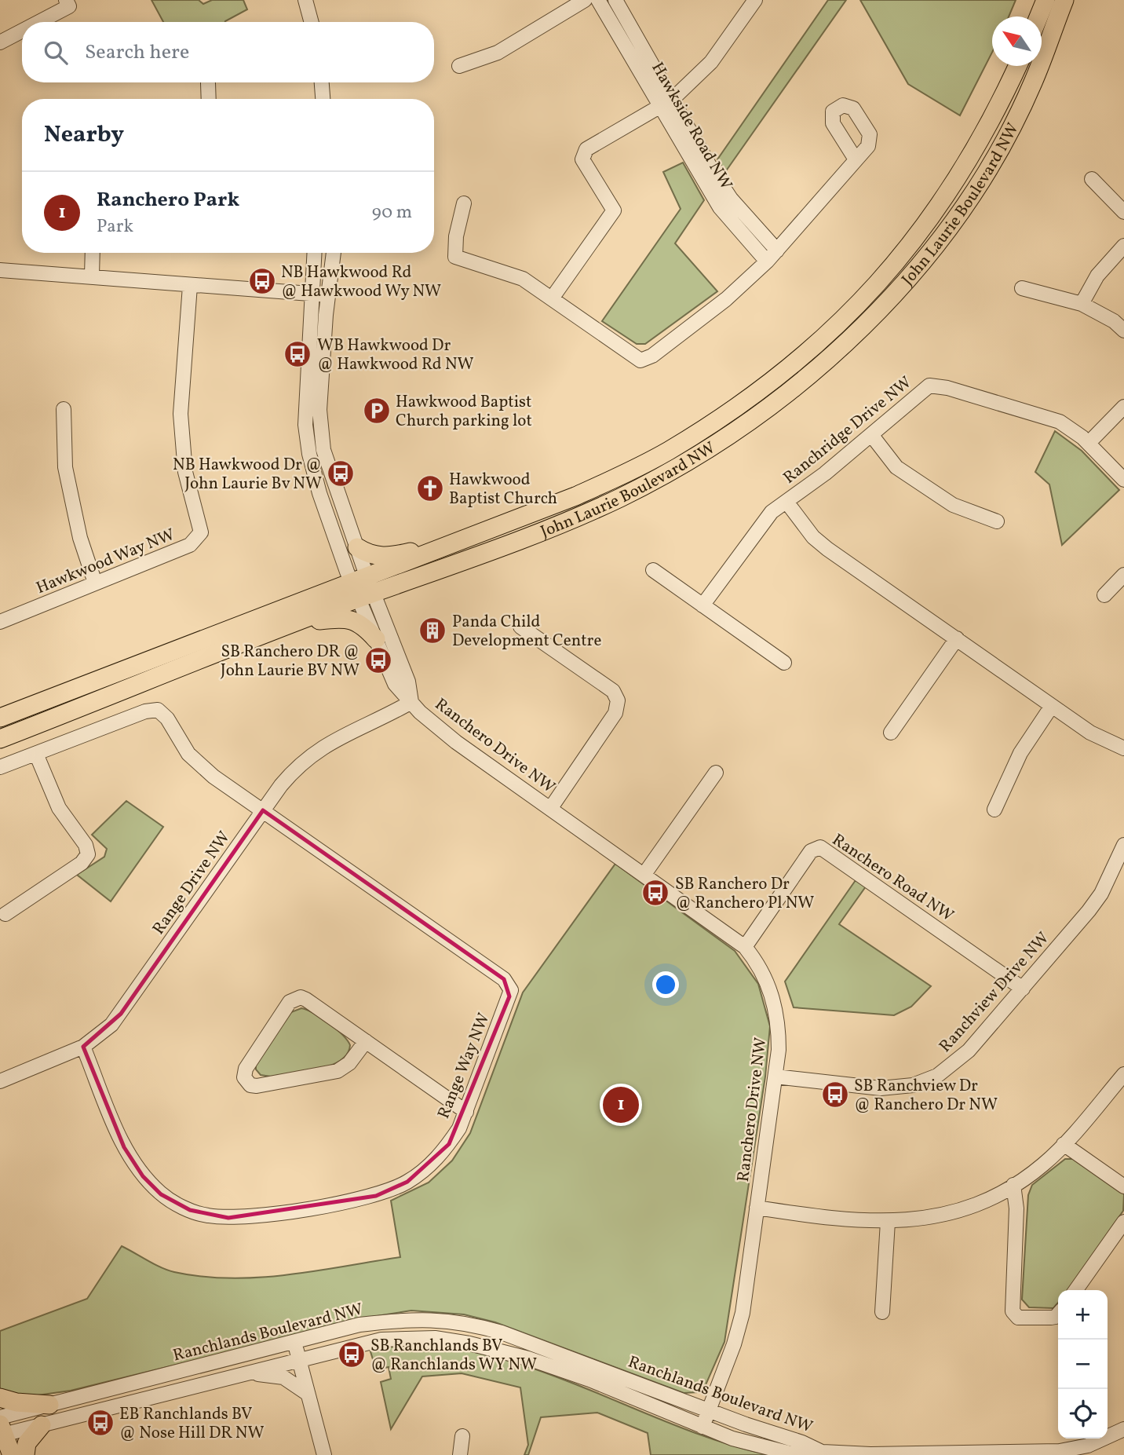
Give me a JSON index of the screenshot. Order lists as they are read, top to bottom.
{
  "streets": {
    "main road": ["John Laurie Boulevard NW"],
    "street": [
      "Hawkside Road NW",
      "Ranchridge Drive NW",
      "Hawkwood Way NW",
      "Ranchero Drive NW",
      "Ranchero Road NW",
      "Range Drive NW",
      "Ranchview Drive NW",
      "Range Way NW",
      "Ranchlands Boulevard NW"
    ]
  },
  "crossings": [
    ["John Laurie Boulevard NW", "Ranchero Drive NW"],
    ["Ranchero Drive NW", "Ranchero Road NW"],
    ["Ranchero Drive NW", "Range Drive NW"],
    ["Ranchero Drive NW", "Ranchview Drive NW"],
    ["Ranchero Drive NW", "Ranchlands Boulevard NW"],
    ["Ranchero Road NW", "Ranchview Drive NW"],
    ["Range Drive NW", "Range Way NW"]
  ],
  "places": {
    "bus stop": [
      "NB Hawkwood Rd @ Hawkwood Wy NW",
      "WB Hawkwood Dr @ Hawkwood Rd NW",
      "NB Hawkwood Dr @ John Laurie Bv NW",
      "SB Ranchero DR @ John Laurie BV NW",
      "SB Ranchero Dr @ Ranchero Pl NW",
      "SB Ranchview Dr @ Ranchero Dr NW",
      "SB Ranchlands BV @ Ranchlands WY NW",
      "EB Ranchlands BV @ Nose Hill DR NW"
    ],
    "parking": ["Hawkwood Baptist Church parking lot"],
    "church": ["Hawkwood Baptist Church"],
    "building": ["Panda Child Development Centre"]
  },
  "north": "top left",
  "page": {
    "search": "Search here",
    "heading": "Nearby",
    "list": [
      {
        "mark": "1",
        "name": "Ranchero Park",
        "note": "Park",
        "value": "90 m"
      }
    ],
    "pins": "1",
    "map_buttons": ["+", "−"]
  }
}
